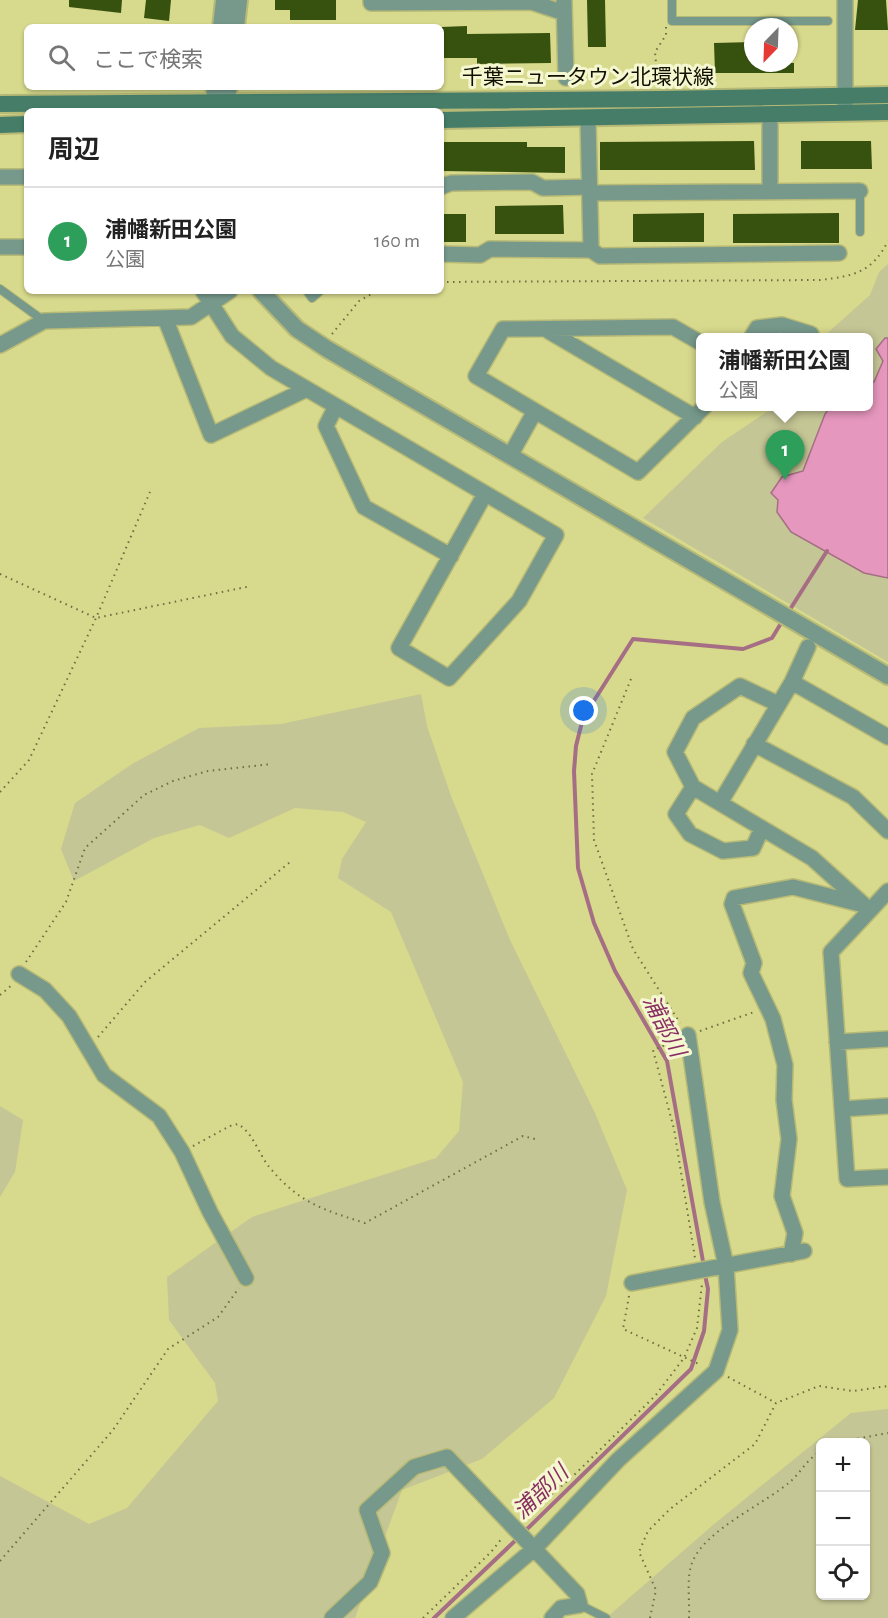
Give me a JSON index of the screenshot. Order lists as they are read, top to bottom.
{
  "streets": {
    "main road": ["千葉ニュータウン北環状線"]
  },
  "water": ["浦部川"],
  "north": "bottom left",
  "page": {
    "search": "ここで検索",
    "heading": "周辺",
    "list": [
      {
        "mark": "1",
        "name": "浦幡新田公園",
        "note": "公園",
        "value": "160 m"
      }
    ],
    "popup": ["浦幡新田公園", "公園"],
    "pins": "1",
    "map_buttons": ["+", "−"]
  }
}
